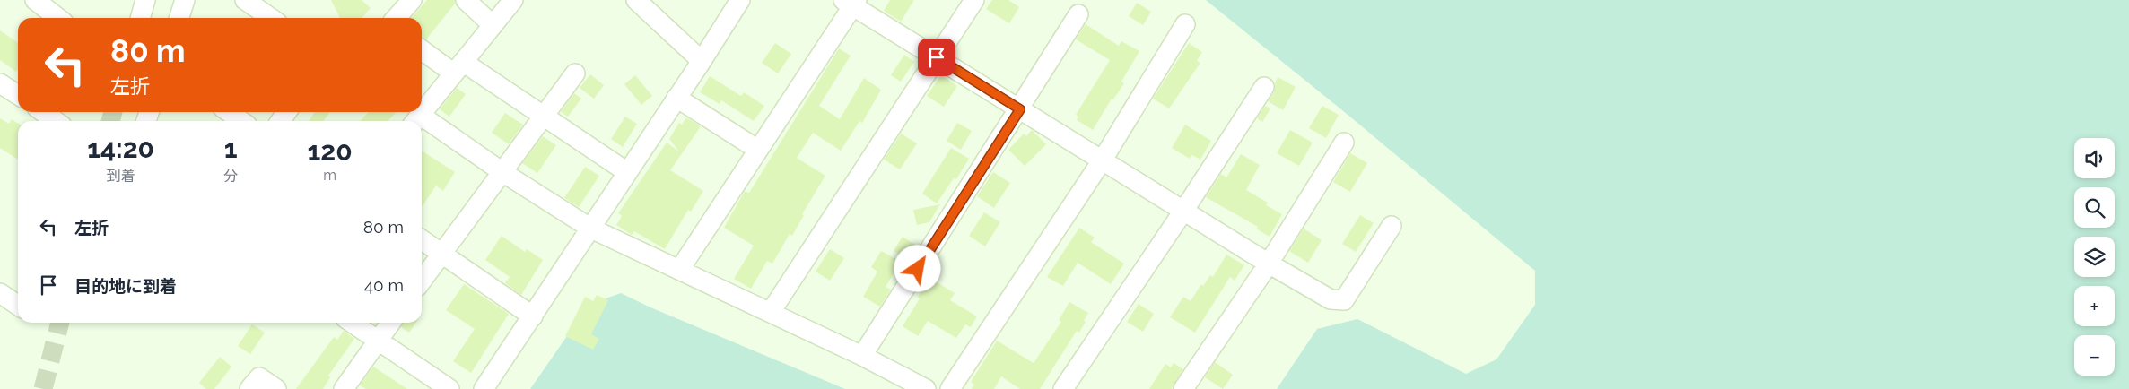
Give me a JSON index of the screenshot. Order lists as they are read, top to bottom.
{
  "page": {
    "turn": ["80 m", "左折"],
    "eta": [
      "14:20",
      "到着",
      "1",
      "分",
      "120",
      "m"
    ],
    "map_buttons": ["+", "−"],
    "list": [
      {
        "name": "左折",
        "value": "80 m"
      },
      {
        "name": "目的地に到着",
        "value": "40 m"
      }
    ]
  }
}
